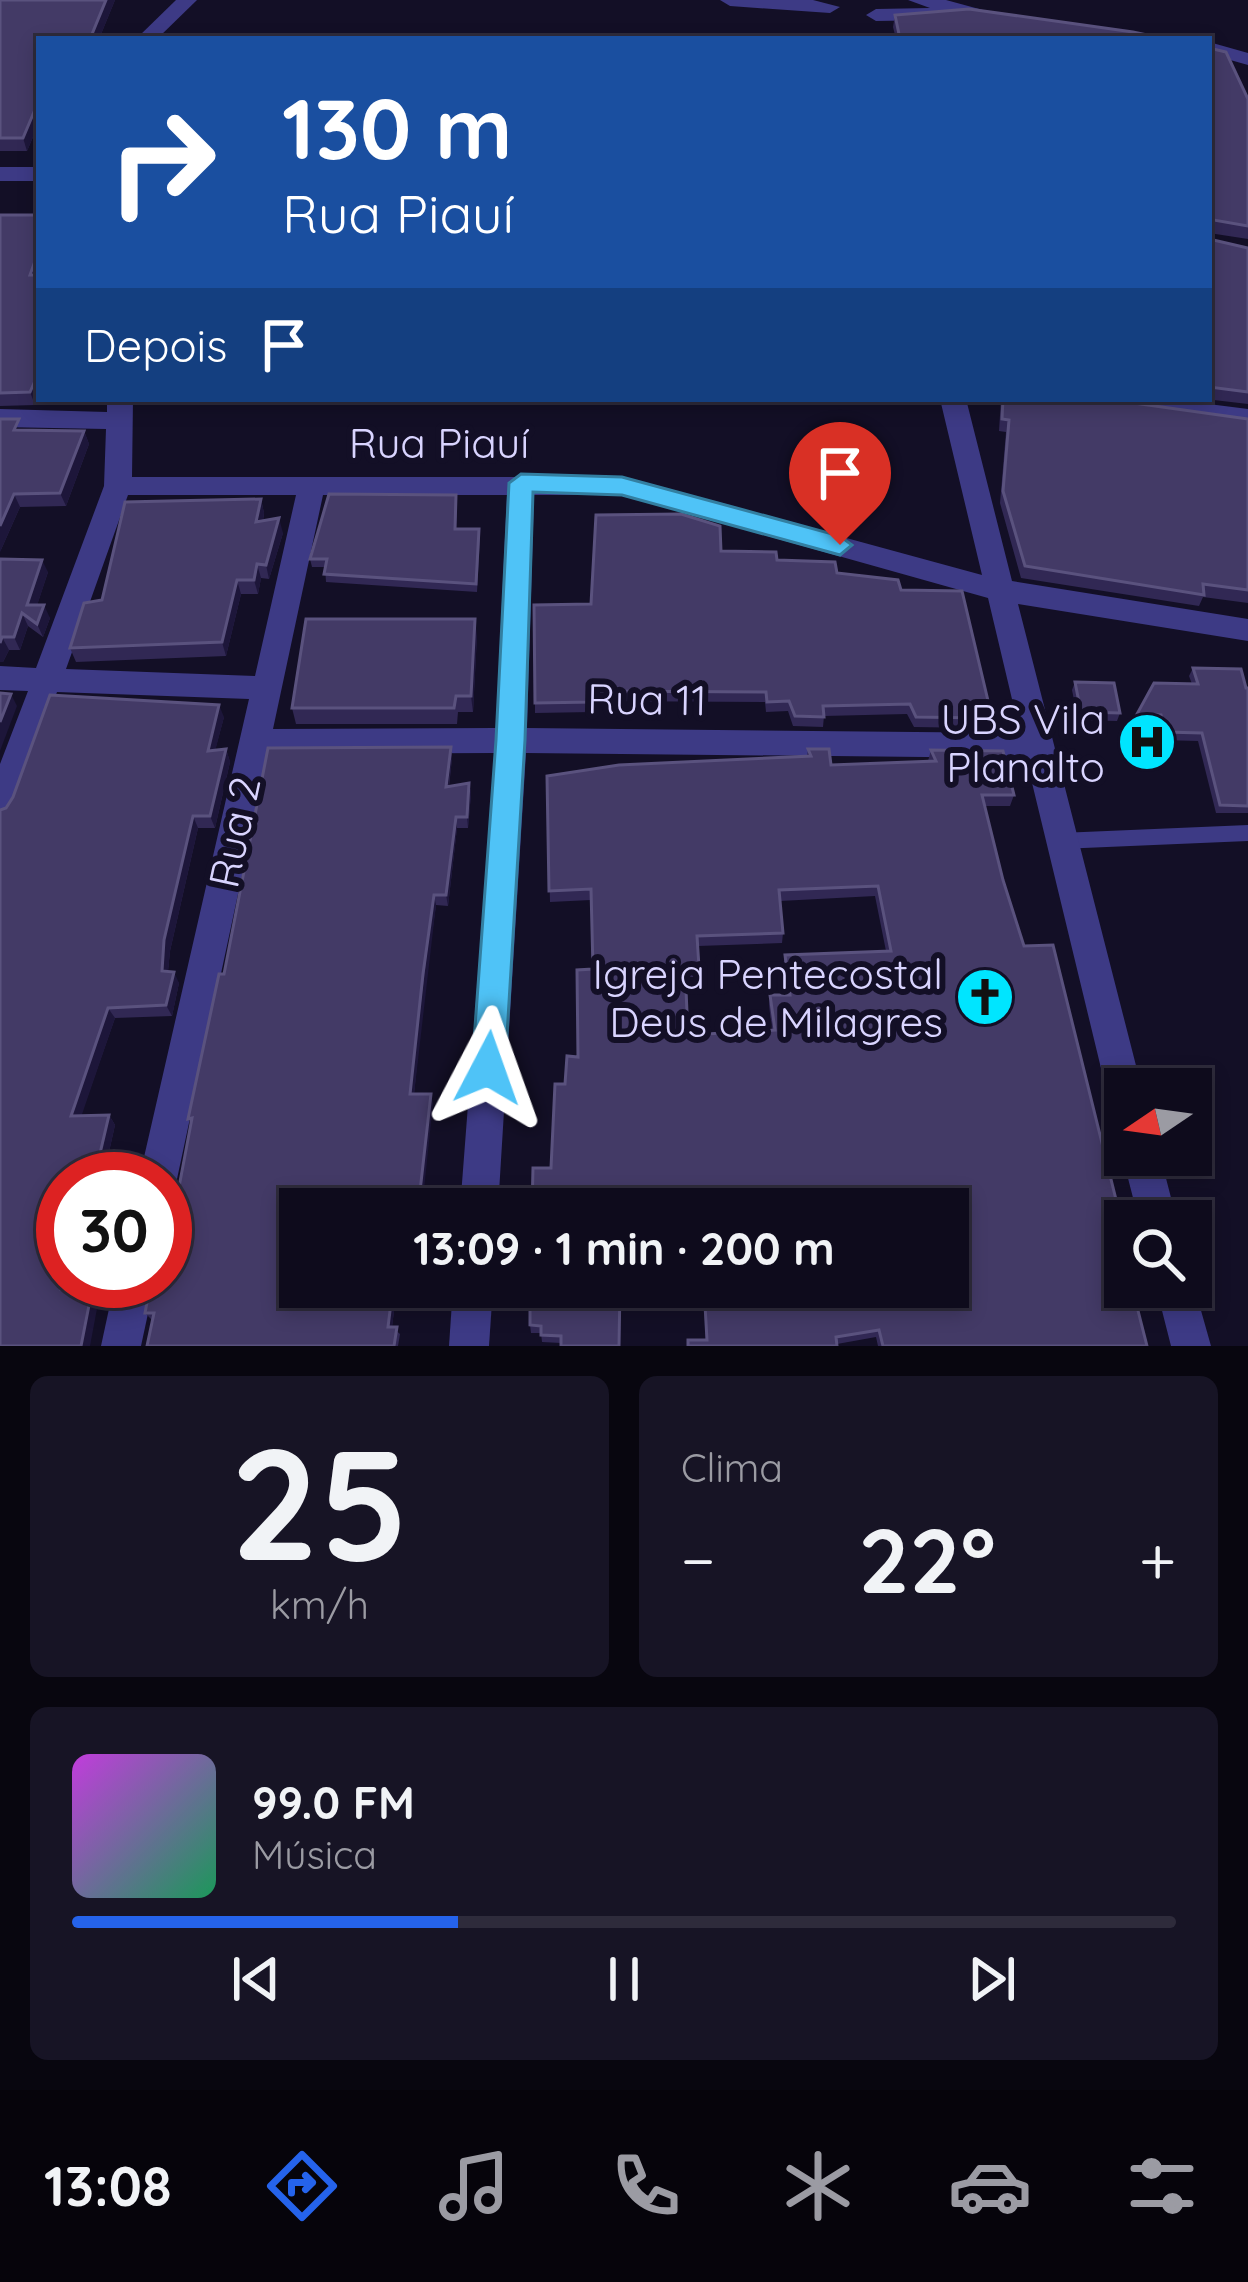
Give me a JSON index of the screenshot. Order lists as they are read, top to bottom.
{
  "streets": {
    "street": ["Rua Piauí", "Rua 11", "Rua 2"]
  },
  "crossings": [
    ["Rua Piauí", "Rua 2"],
    ["Rua 11", "Rua 2"]
  ],
  "places": {
    "hospital": ["UBS Vila Planalto"],
    "church": ["Igreja Pentecostal Deus de Milagres"]
  },
  "north": "left",
  "page": {
    "turn": ["130 m", "Rua Piauí"],
    "then": "Depois",
    "limit": "30",
    "trip": "13:09 · 1 min · 200 m",
    "tile": [
      ["25", "km/h"],
      "Clima"
    ],
    "heat": ["−", "22°", "+"],
    "song": ["99.0 FM", "Música"],
    "tabs": "13:08"
  }
}
